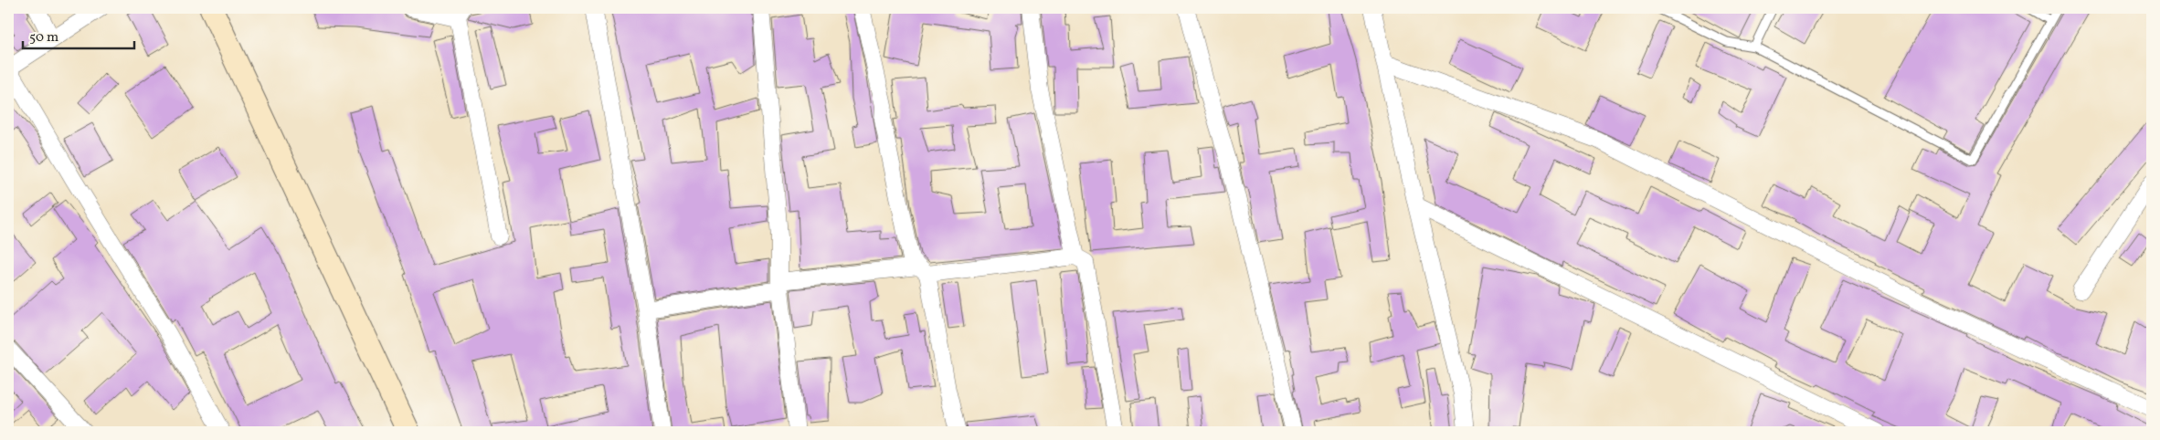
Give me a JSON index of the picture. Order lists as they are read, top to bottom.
{
  "scale_bar": "50 m"
}
